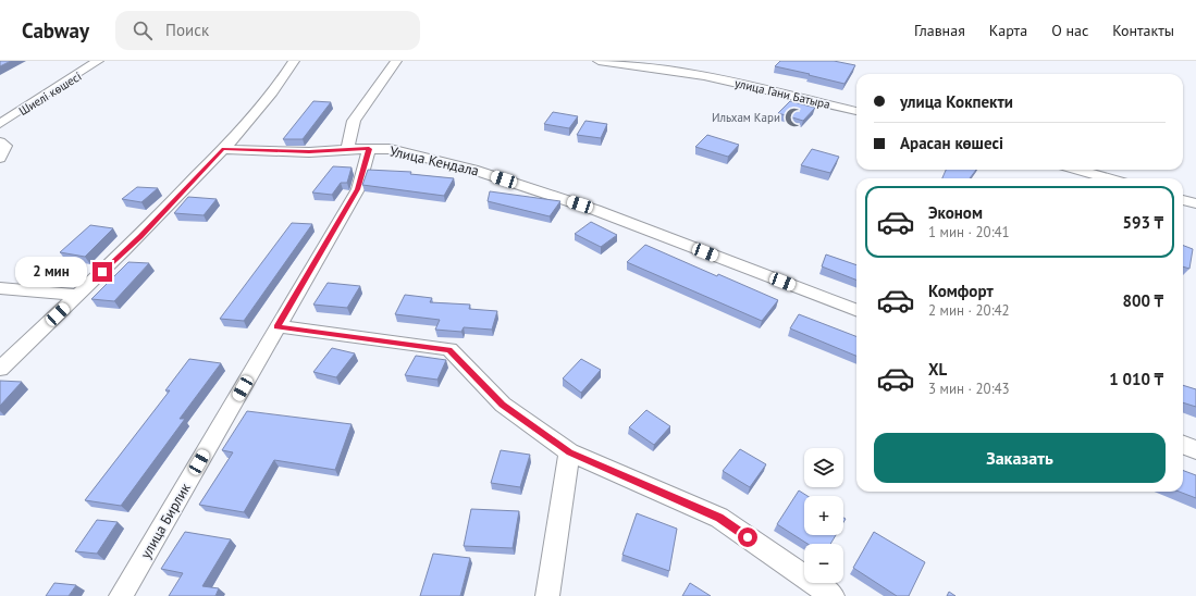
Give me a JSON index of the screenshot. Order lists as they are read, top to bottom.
{
  "streets": {
    "street": [
      "Шиелі көшесі",
      "улица Гани Батыра",
      "Улица Кендала",
      "улица Бирлик"
    ]
  },
  "crossings": [
    ["Улица Кендала", "улица Бирлик"]
  ],
  "places": {
    "mosque": ["Ильхам Кари"]
  },
  "page": {
    "header": "Cabway",
    "search": "Поиск",
    "nav": [
      "Главная",
      "Карта",
      "О нас",
      "Контакты"
    ],
    "banner": ["улица Кокпекти", "Арасан көшесі"],
    "list": [
      {
        "name": "Эконом",
        "note": "1 мин · 20:41",
        "value": "593 ₸"
      },
      {
        "name": "Комфорт",
        "note": "2 мин · 20:42",
        "value": "800 ₸"
      },
      {
        "name": "XL",
        "note": "3 мин · 20:43",
        "value": "1 010 ₸"
      }
    ],
    "bubble": "2 мин",
    "buttons": "Заказать",
    "map_buttons": ["+", "−"]
  }
}
